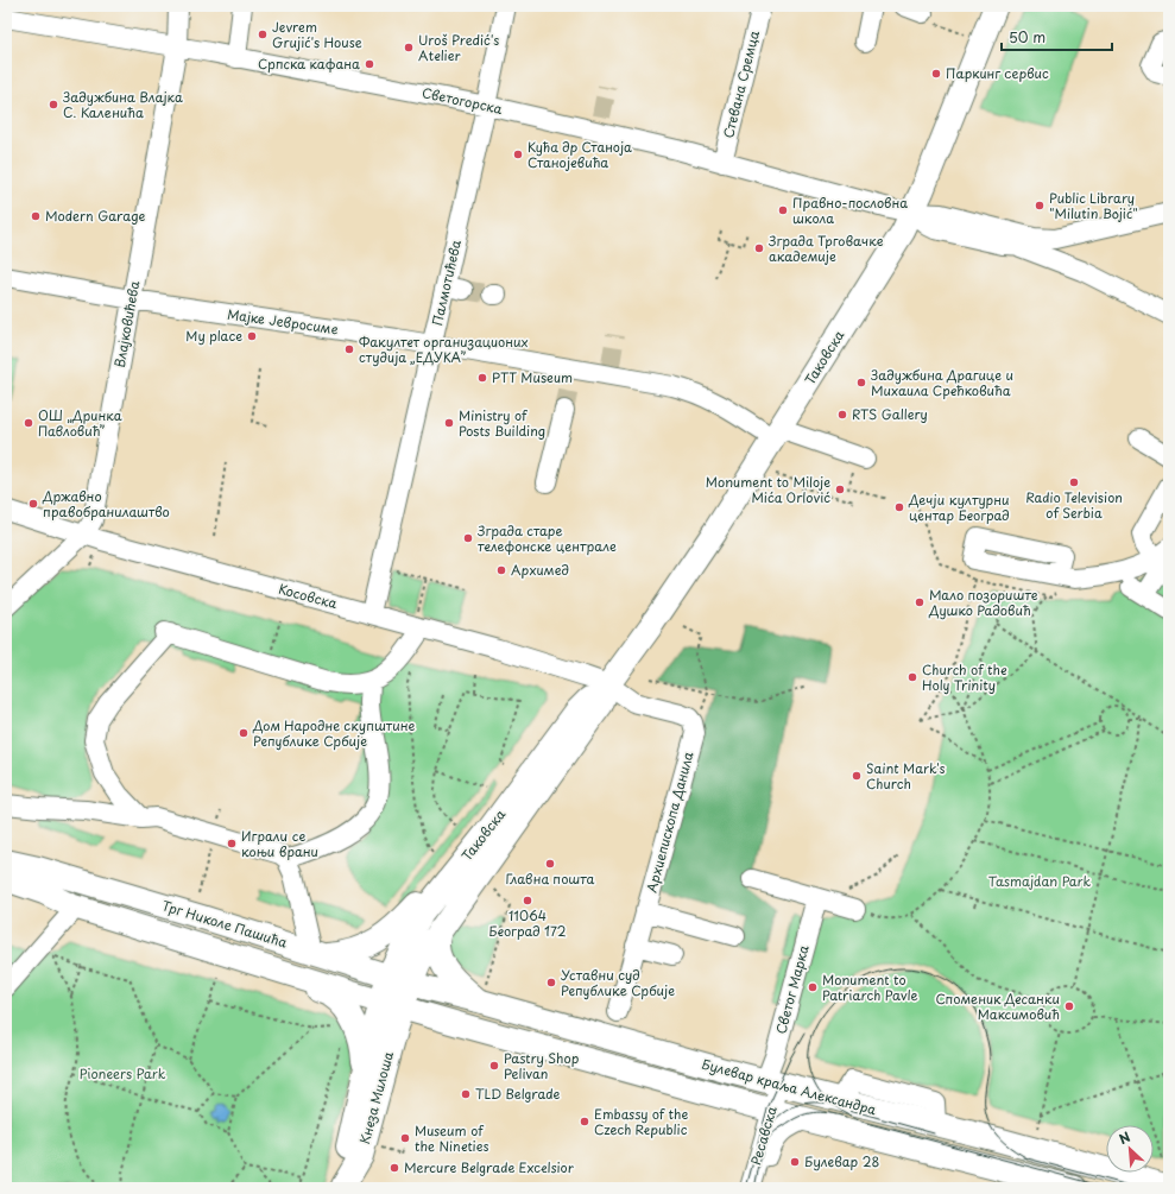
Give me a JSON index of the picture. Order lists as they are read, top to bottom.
{
  "streets": {
    "main road": [
      "Таковска",
      "Трг Николе Пашића",
      "Булевар краља Александра",
      "Кнеза Милоша"
    ],
    "street": [
      "Стевана Сремца",
      "Светогорска",
      "Палмотићева",
      "Мајке Јевросиме",
      "Влајковићева",
      "Косовска",
      "Архиепископа Данила",
      "Светог Марка",
      "Ресавска"
    ]
  },
  "crossings": [
    ["Стевана Сремца", "Светогорска"],
    ["Светогорска", "Палмотићева"],
    ["Светогорска", "Влајковићева"],
    ["Светогорска", "Таковска"],
    ["Палмотићева", "Мајке Јевросиме"],
    ["Палмотићева", "Косовска"],
    ["Мајке Јевросиме", "Влајковићева"],
    ["Мајке Јевросиме", "Таковска"],
    ["Влајковићева", "Косовска"],
    ["Таковска", "Косовска"],
    ["Таковска", "Архиепископа Данила"],
    ["Таковска", "Трг Николе Пашића"],
    ["Таковска", "Булевар краља Александра"],
    ["Таковска", "Кнеза Милоша"],
    ["Косовска", "Архиепископа Данила"],
    ["Трг Николе Пашића", "Булевар краља Александра"],
    ["Трг Николе Пашића", "Кнеза Милоша"],
    ["Светог Марка", "Булевар краља Александра"],
    ["Светог Марка", "Ресавска"],
    ["Булевар краља Александра", "Кнеза Милоша"],
    ["Булевар краља Александра", "Ресавска"]
  ],
  "parks": ["Tasmajdan Park", "Pioneers Park"],
  "places": [
    "Jevrem Grujić's House",
    "Uroš Predić's Atelier",
    "Српска кафана",
    "Паркинг сервис",
    "Задужбина Влајка С. Каленића",
    "Кућа др Станоја Станојевића",
    "Public Library \"Milutin Bojić\"",
    "Правно-пословна школа",
    "Modern Garage",
    "Зграда Трговачке академије",
    "My place",
    "Факултет организационих студија „ЕДУКА”",
    "PTT Museum",
    "Задужбина Драгице и Михаила Срећковића",
    "RTS Gallery",
    "ОШ „Дринка Павловић”",
    "Ministry of Posts Building",
    "Radio Television of Serbia",
    "Monument to Miloje Mića Orlović",
    "Државно правобранилаштво",
    "Дечји културни центар Београд",
    "Зграда старе телефонске централе",
    "Архимед",
    "Мало позориште Душко Радовић",
    "Church of the Holy Trinity",
    "Дом Народне скупштине Републике Србије",
    "Saint Mark's Church",
    "Играли се коњи врани",
    "Главна пошта",
    "11064 Београд 172",
    "Уставни суд Републике Србије",
    "Monument to Patriarch Pavle",
    "Споменик Десанки Максимовић",
    "Pastry Shop Pelivan",
    "TLD Belgrade",
    "Embassy of the Czech Republic",
    "Museum of the Nineties",
    "Булевар 28",
    "Mercure Belgrade Excelsior"
  ],
  "scale_bar": "50 m",
  "north": "top left"
}
